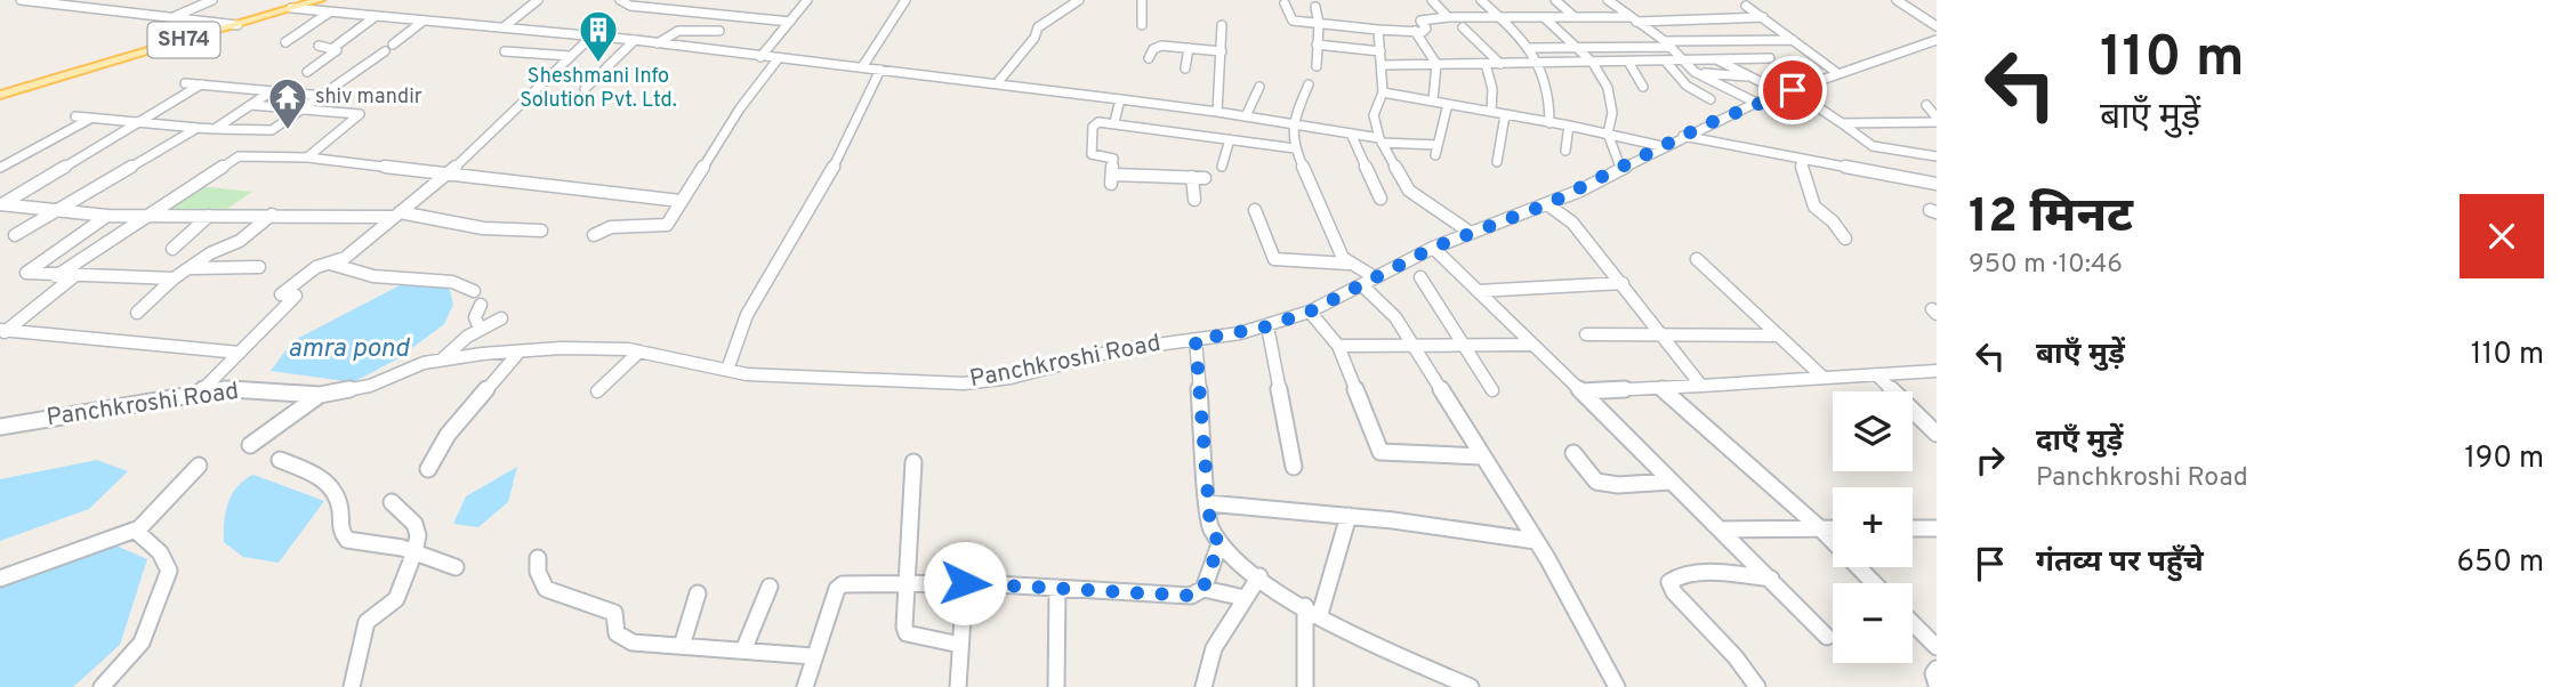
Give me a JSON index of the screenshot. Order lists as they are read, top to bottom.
{
  "streets": {
    "main road": ["SH74"],
    "street": ["Panchkroshi Road"]
  },
  "water": ["amra pond"],
  "places": {
    "building": ["Sheshmani Info Solution Pvt. Ltd."],
    "temple": ["shiv mandir"]
  },
  "page": {
    "turn": ["110 m", "बाएँ मुड़ें"],
    "heading": ["12 मिनट", "950 m · 10:46"],
    "list": [
      {
        "name": "बाएँ मुड़ें",
        "value": "110 m"
      },
      {
        "name": "दाएँ मुड़ें",
        "note": "Panchkroshi Road",
        "value": "190 m"
      },
      {
        "name": "गंतव्य पर पहुँचे",
        "value": "650 m"
      }
    ],
    "map_buttons": ["+", "−"]
  }
}
